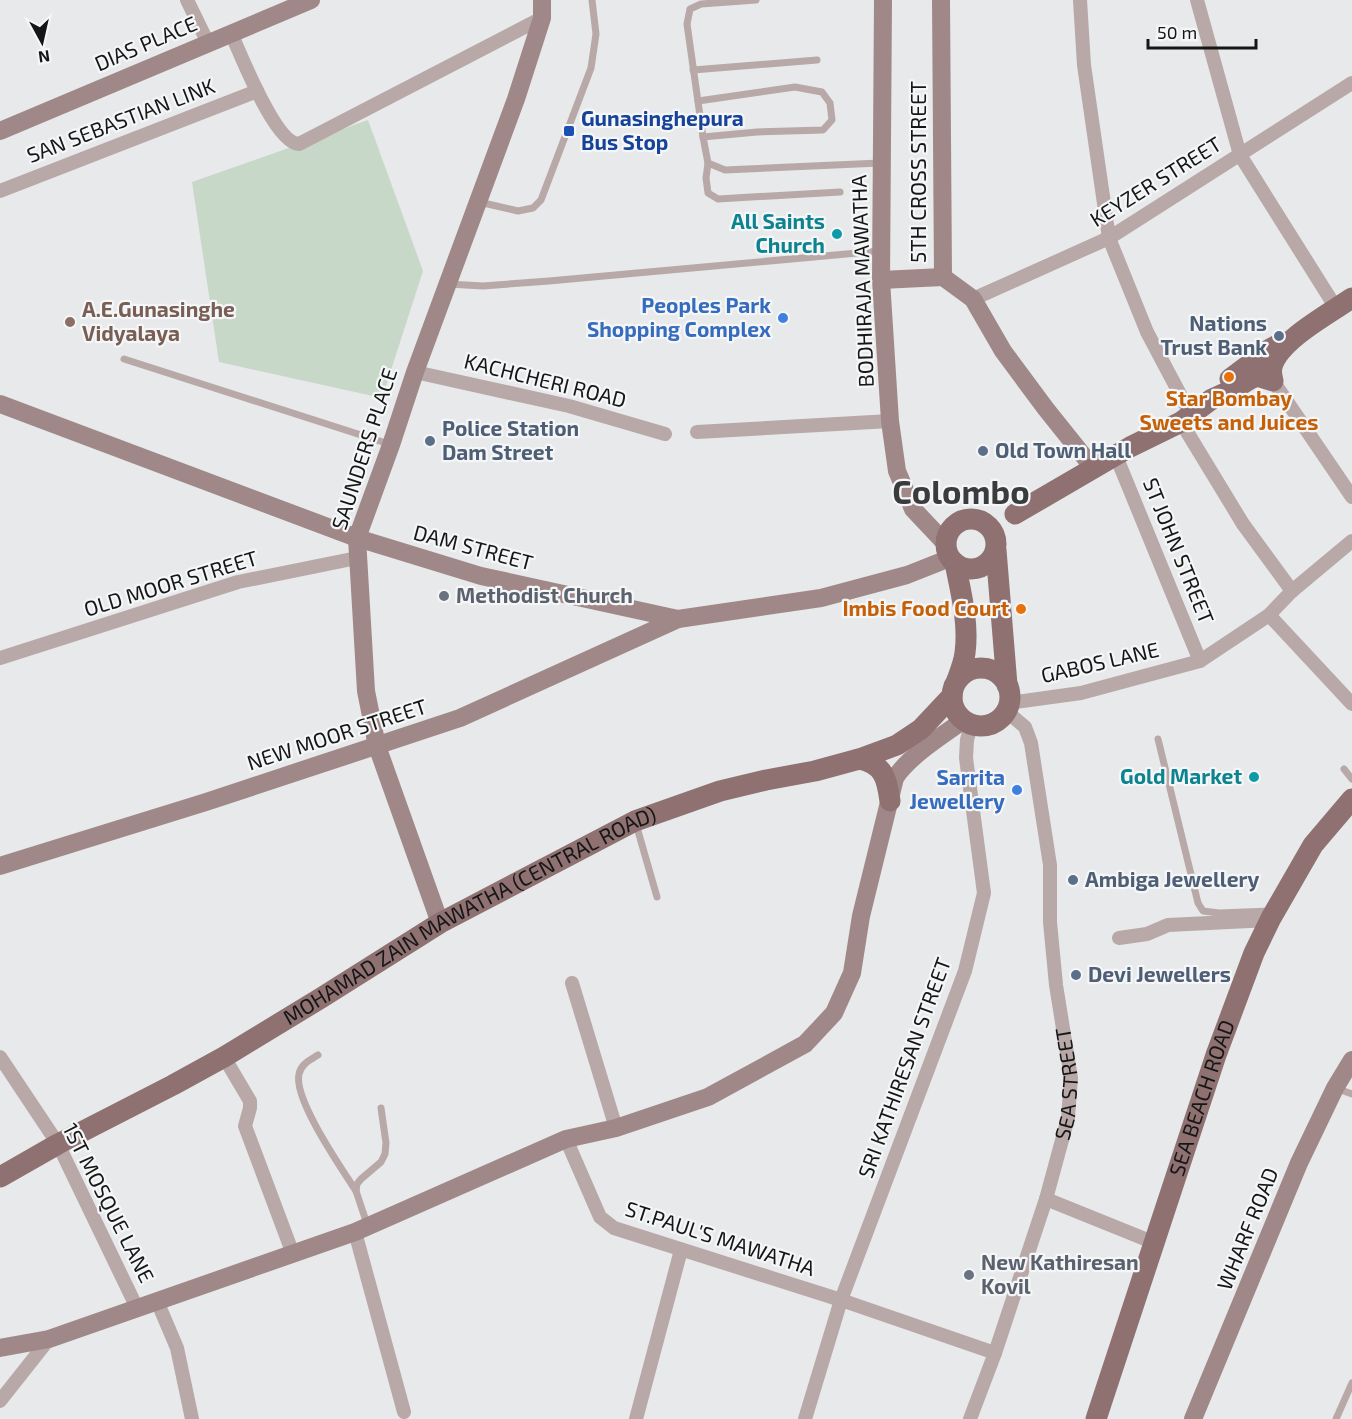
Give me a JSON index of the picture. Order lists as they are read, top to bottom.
{
  "streets": {
    "main road": [
      "DIAS PLACE",
      "5TH CROSS STREET",
      "BODHIRAJA MAWATHA",
      "SAUNDERS PLACE",
      "DAM STREET",
      "NEW MOOR STREET",
      "MOHAMAD ZAIN MAWATHA (CENTRAL ROAD)",
      "SEA BEACH ROAD",
      "WHARF ROAD"
    ],
    "street": [
      "SAN SEBASTIAN LINK",
      "KEYZER STREET",
      "KACHCHERI ROAD",
      "ST JOHN STREET",
      "OLD MOOR STREET",
      "GABOS LANE",
      "SRI KATHIRESAN STREET",
      "SEA STREET",
      "1ST MOSQUE LANE",
      "ST.PAUL'S MAWATHA"
    ]
  },
  "crossings": [
    ["5TH CROSS STREET", "KEYZER STREET"],
    ["BODHIRAJA MAWATHA", "DAM STREET"],
    ["KACHCHERI ROAD", "SAUNDERS PLACE"],
    ["SAUNDERS PLACE", "DAM STREET"],
    ["SAUNDERS PLACE", "OLD MOOR STREET"],
    ["SAUNDERS PLACE", "NEW MOOR STREET"],
    ["SAUNDERS PLACE", "MOHAMAD ZAIN MAWATHA (CENTRAL ROAD)"],
    ["DAM STREET", "NEW MOOR STREET"],
    ["ST JOHN STREET", "GABOS LANE"],
    ["GABOS LANE", "MOHAMAD ZAIN MAWATHA (CENTRAL ROAD)"],
    ["GABOS LANE", "SRI KATHIRESAN STREET"],
    ["GABOS LANE", "SEA STREET"],
    ["MOHAMAD ZAIN MAWATHA (CENTRAL ROAD)", "SRI KATHIRESAN STREET"],
    ["MOHAMAD ZAIN MAWATHA (CENTRAL ROAD)", "SEA STREET"],
    ["MOHAMAD ZAIN MAWATHA (CENTRAL ROAD)", "1ST MOSQUE LANE"],
    ["SRI KATHIRESAN STREET", "SEA STREET"],
    ["SRI KATHIRESAN STREET", "ST.PAUL'S MAWATHA"],
    ["SEA STREET", "ST.PAUL'S MAWATHA"]
  ],
  "districts": ["Colombo"],
  "places": {
    "transit": ["Gunasinghepura Bus Stop"],
    "other": [
      "All Saints Church",
      "Peoples Park Shopping Complex",
      "A.E.Gunasinghe Vidyalaya",
      "Nations Trust Bank",
      "Star Bombay Sweets and Juices",
      "Police Station Dam Street",
      "Old Town Hall",
      "Methodist Church",
      "Imbis Food Court",
      "Gold Market",
      "Sarrita Jewellery",
      "Ambiga Jewellery",
      "Devi Jewellers",
      "New Kathiresan Kovil"
    ]
  },
  "scale_bar": "50 m",
  "north": "bottom"
}
